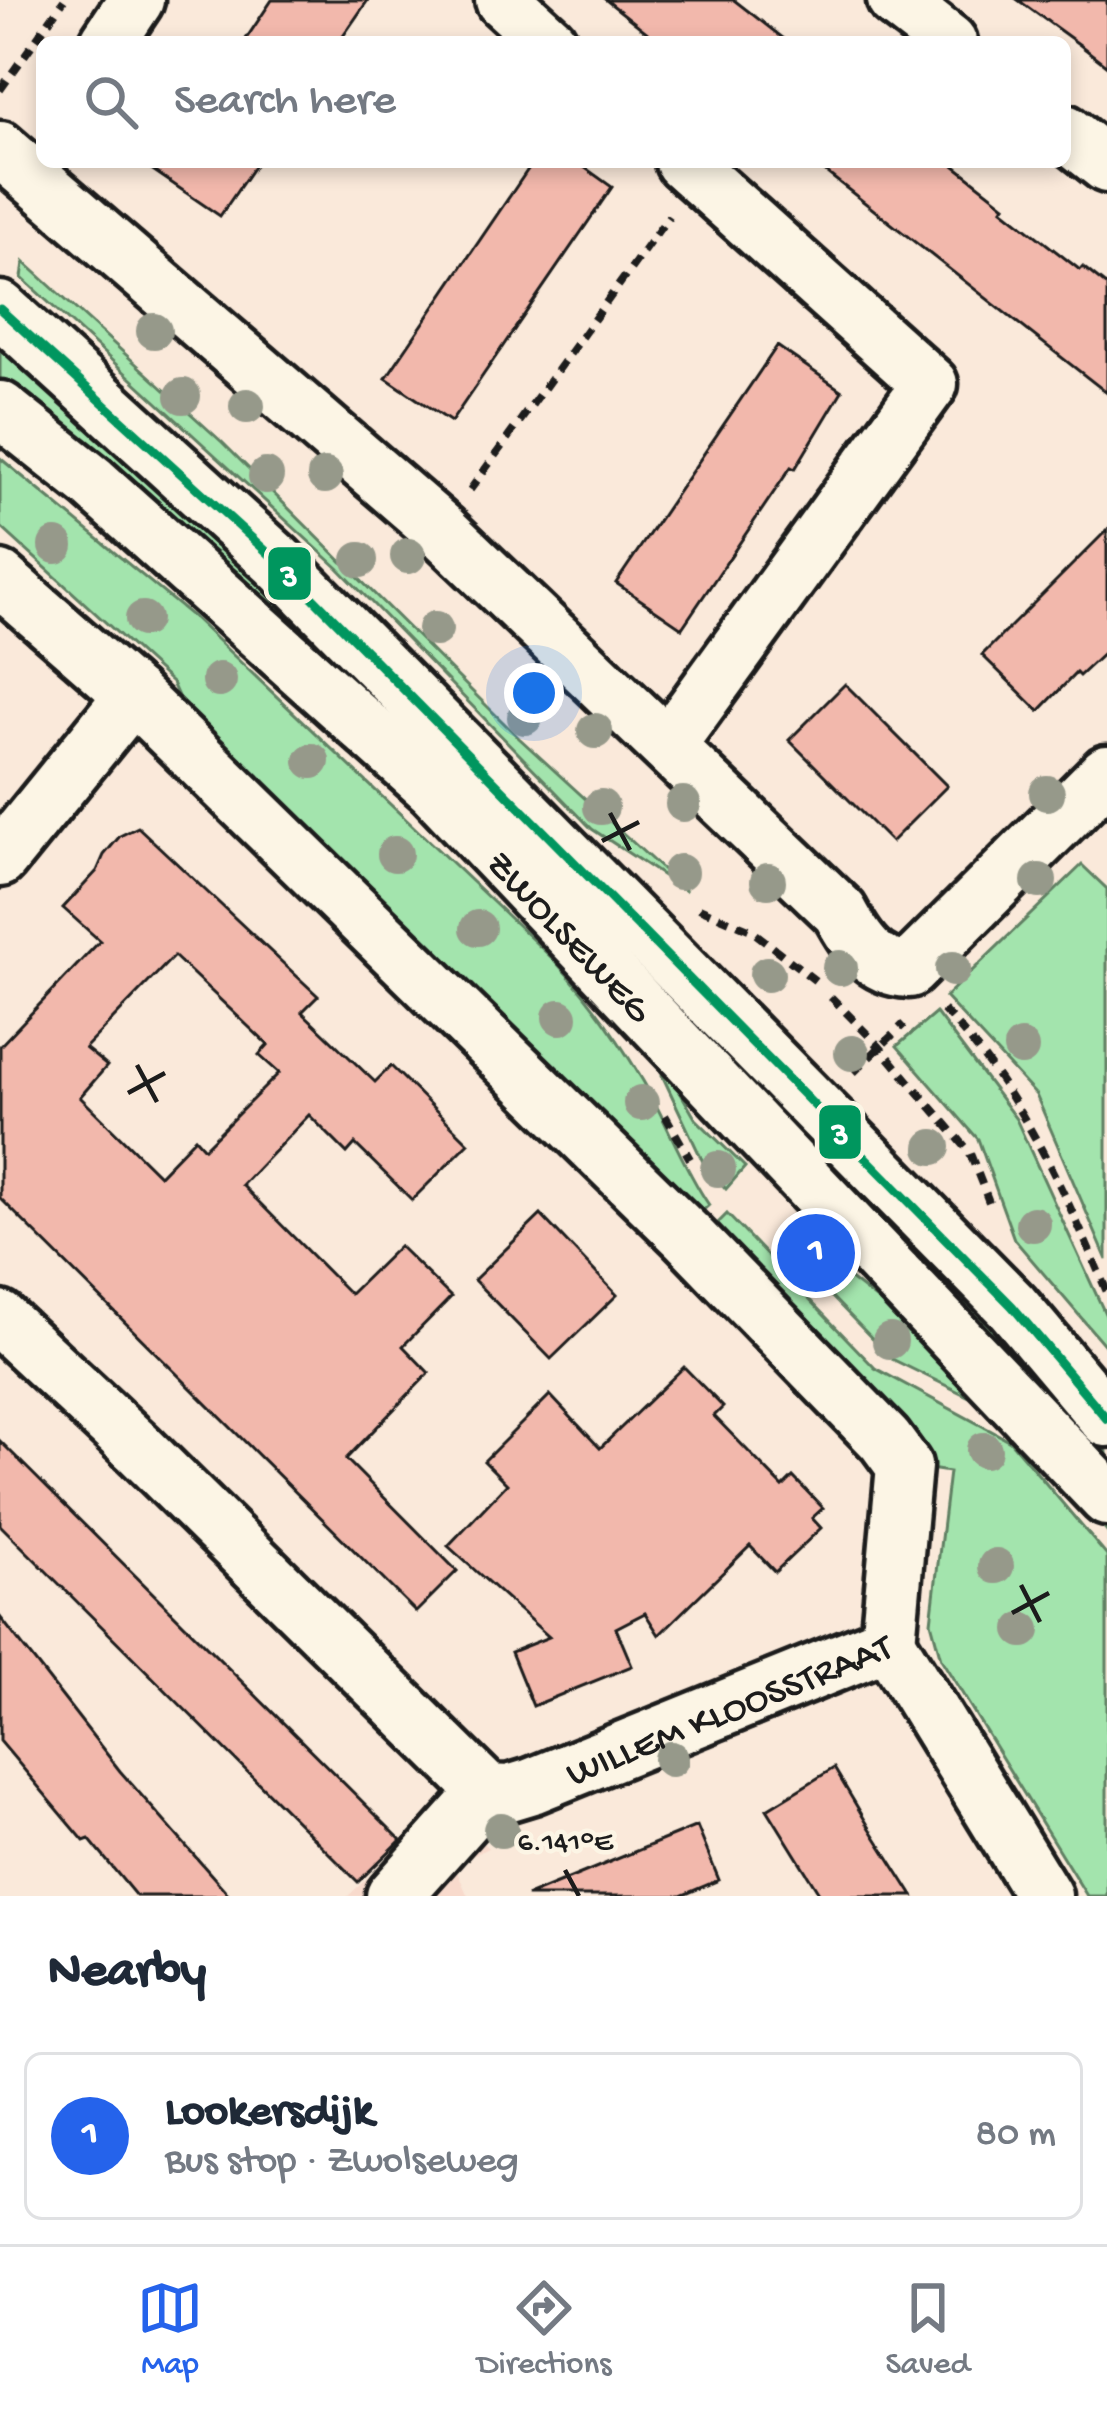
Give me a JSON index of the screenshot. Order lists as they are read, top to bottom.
{
  "streets": {
    "street": ["ZWOLSEWEG", "WILLEM KLOOSSTRAAT"]
  },
  "lines": ["transit line 3"],
  "page": {
    "search": "Search here",
    "pins": "1",
    "heading": "Nearby",
    "list": [
      {
        "mark": "1",
        "name": "Lookersdijk",
        "note": "Bus stop · Zwolseweg",
        "value": "80 m"
      }
    ],
    "nav": ["Map", "Directions", "Saved"]
  },
  "coordinates": ["6.141°E"]
}
